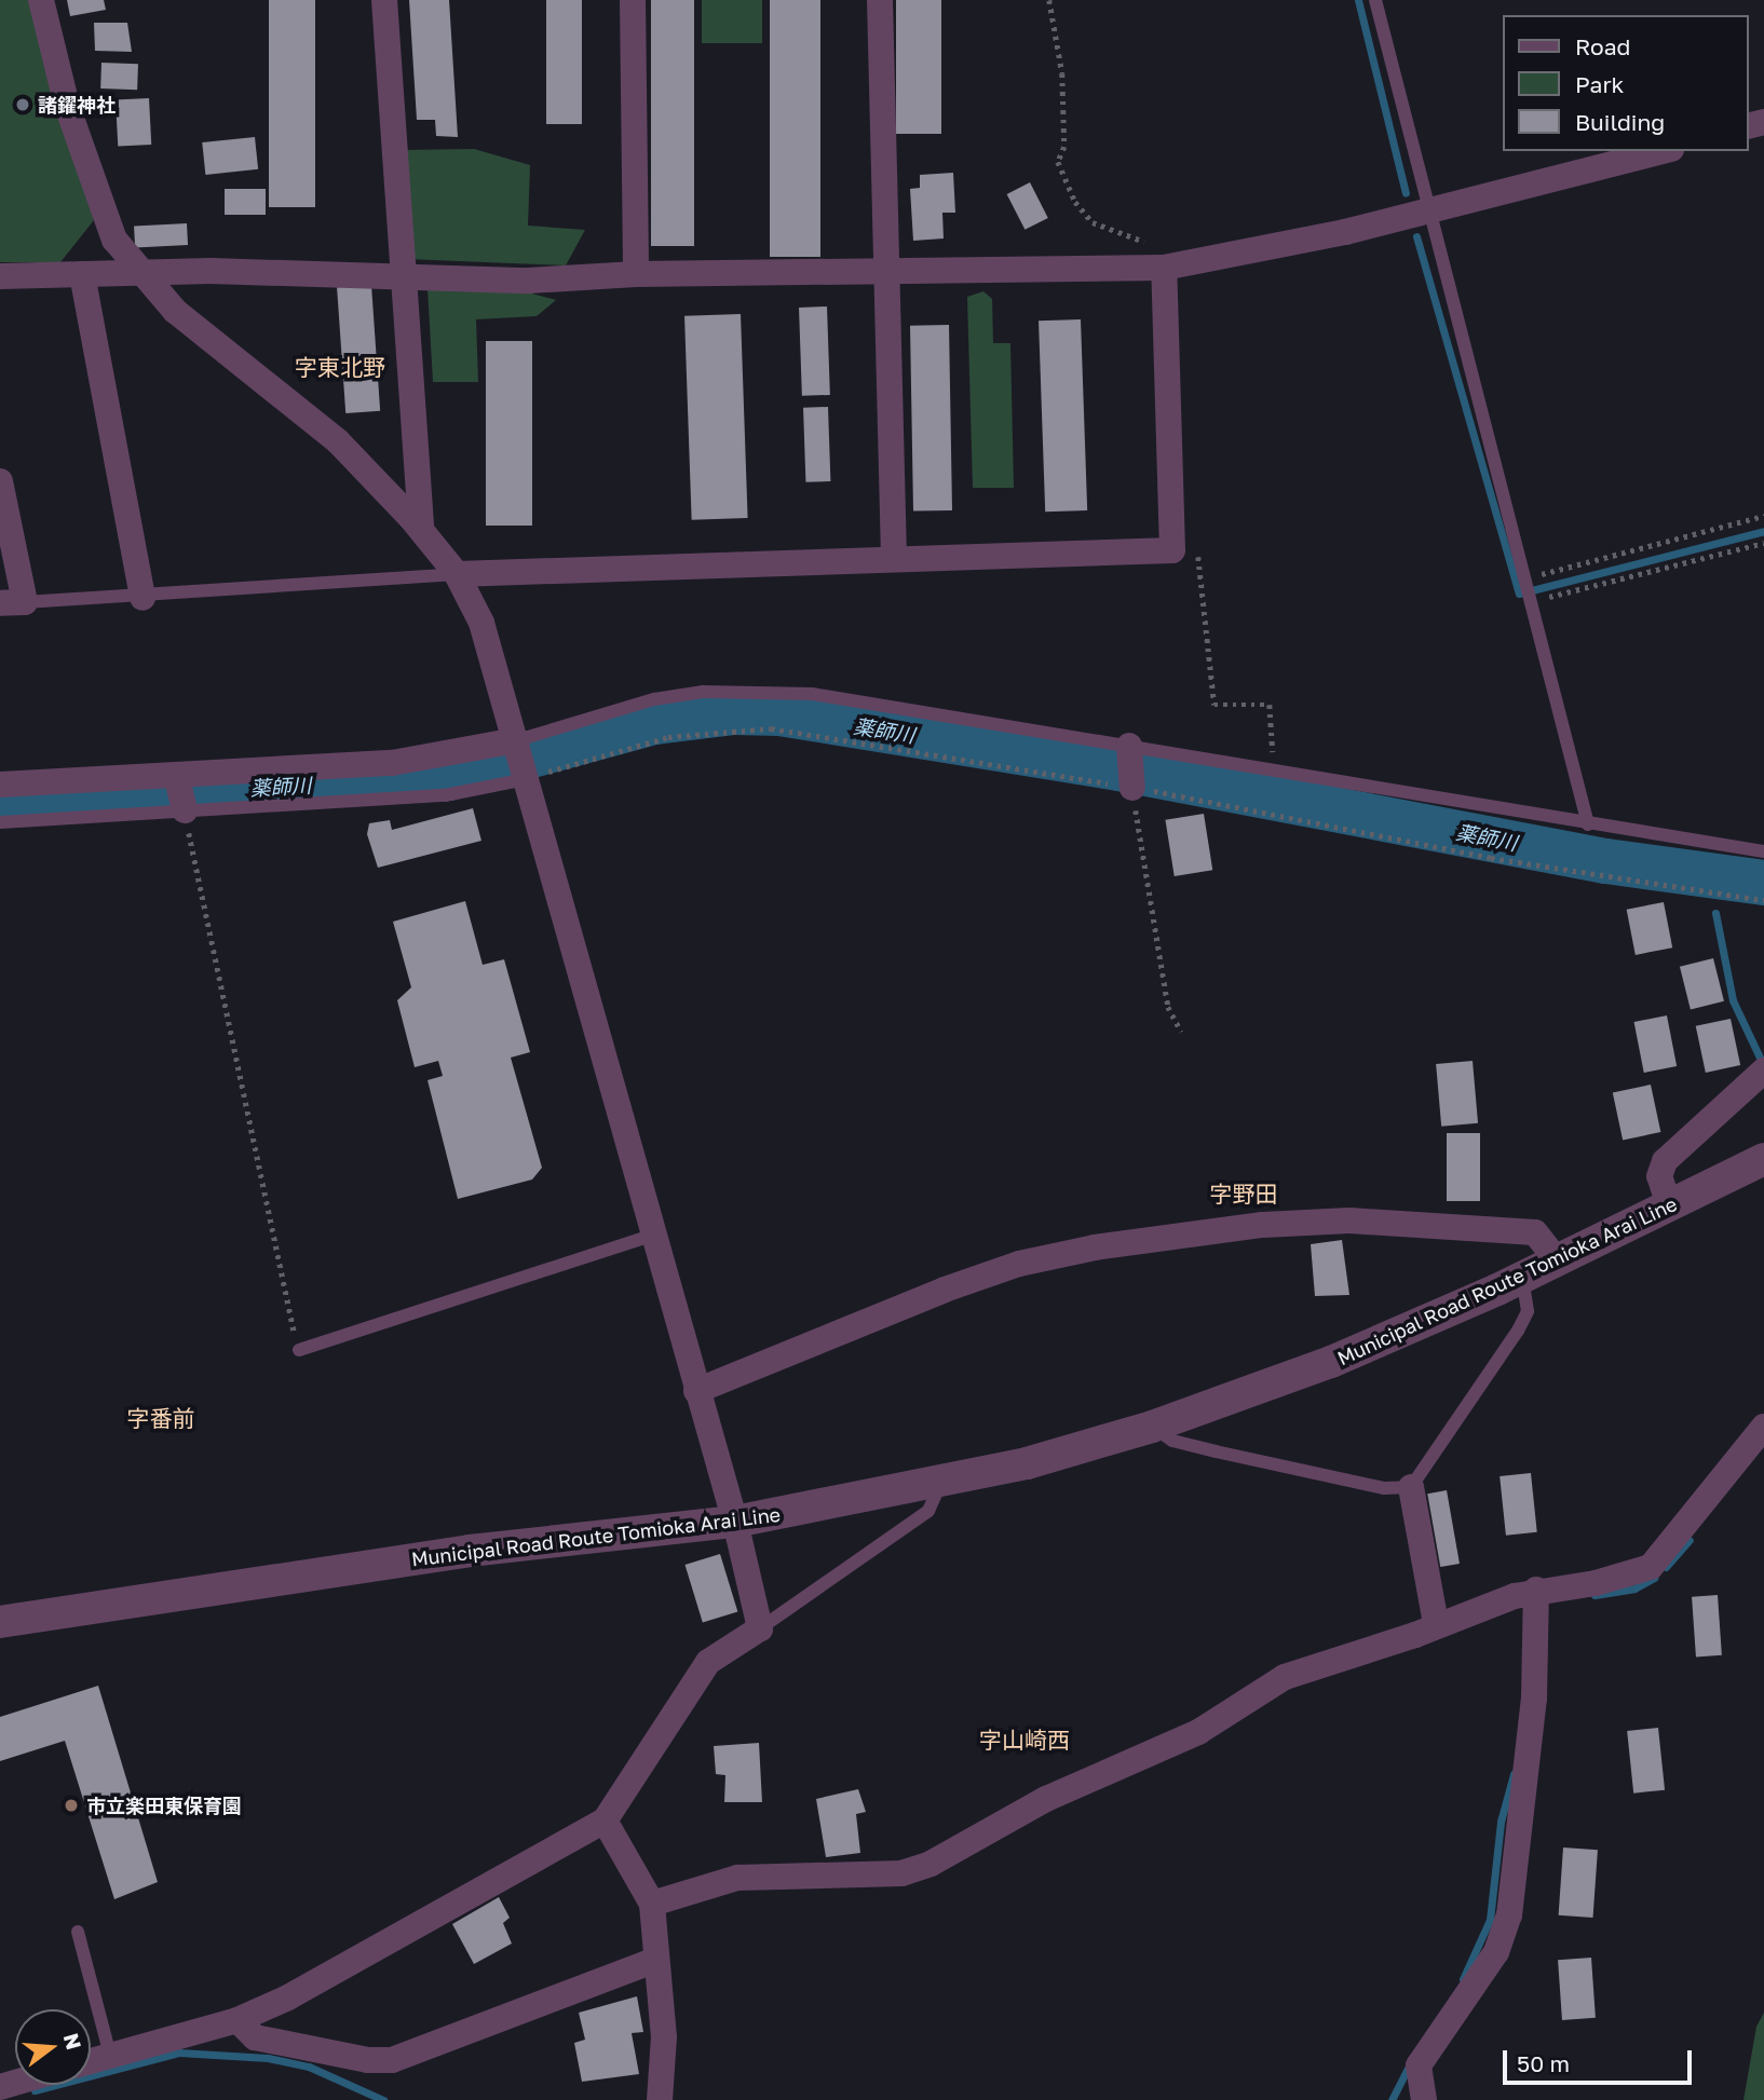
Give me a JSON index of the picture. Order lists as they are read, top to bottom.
{
  "streets": {
    "street": ["Municipal Road Route Tomioka Arai Line"]
  },
  "districts": [
    "字東北野",
    "字野田",
    "字番前",
    "字山崎西"
  ],
  "water": ["薬師川"],
  "places": ["諸鑃神社", "市立楽田東保育園"],
  "legend": ["Road", "Park", "Building"],
  "scale_bar": "50 m",
  "north": "right"
}
